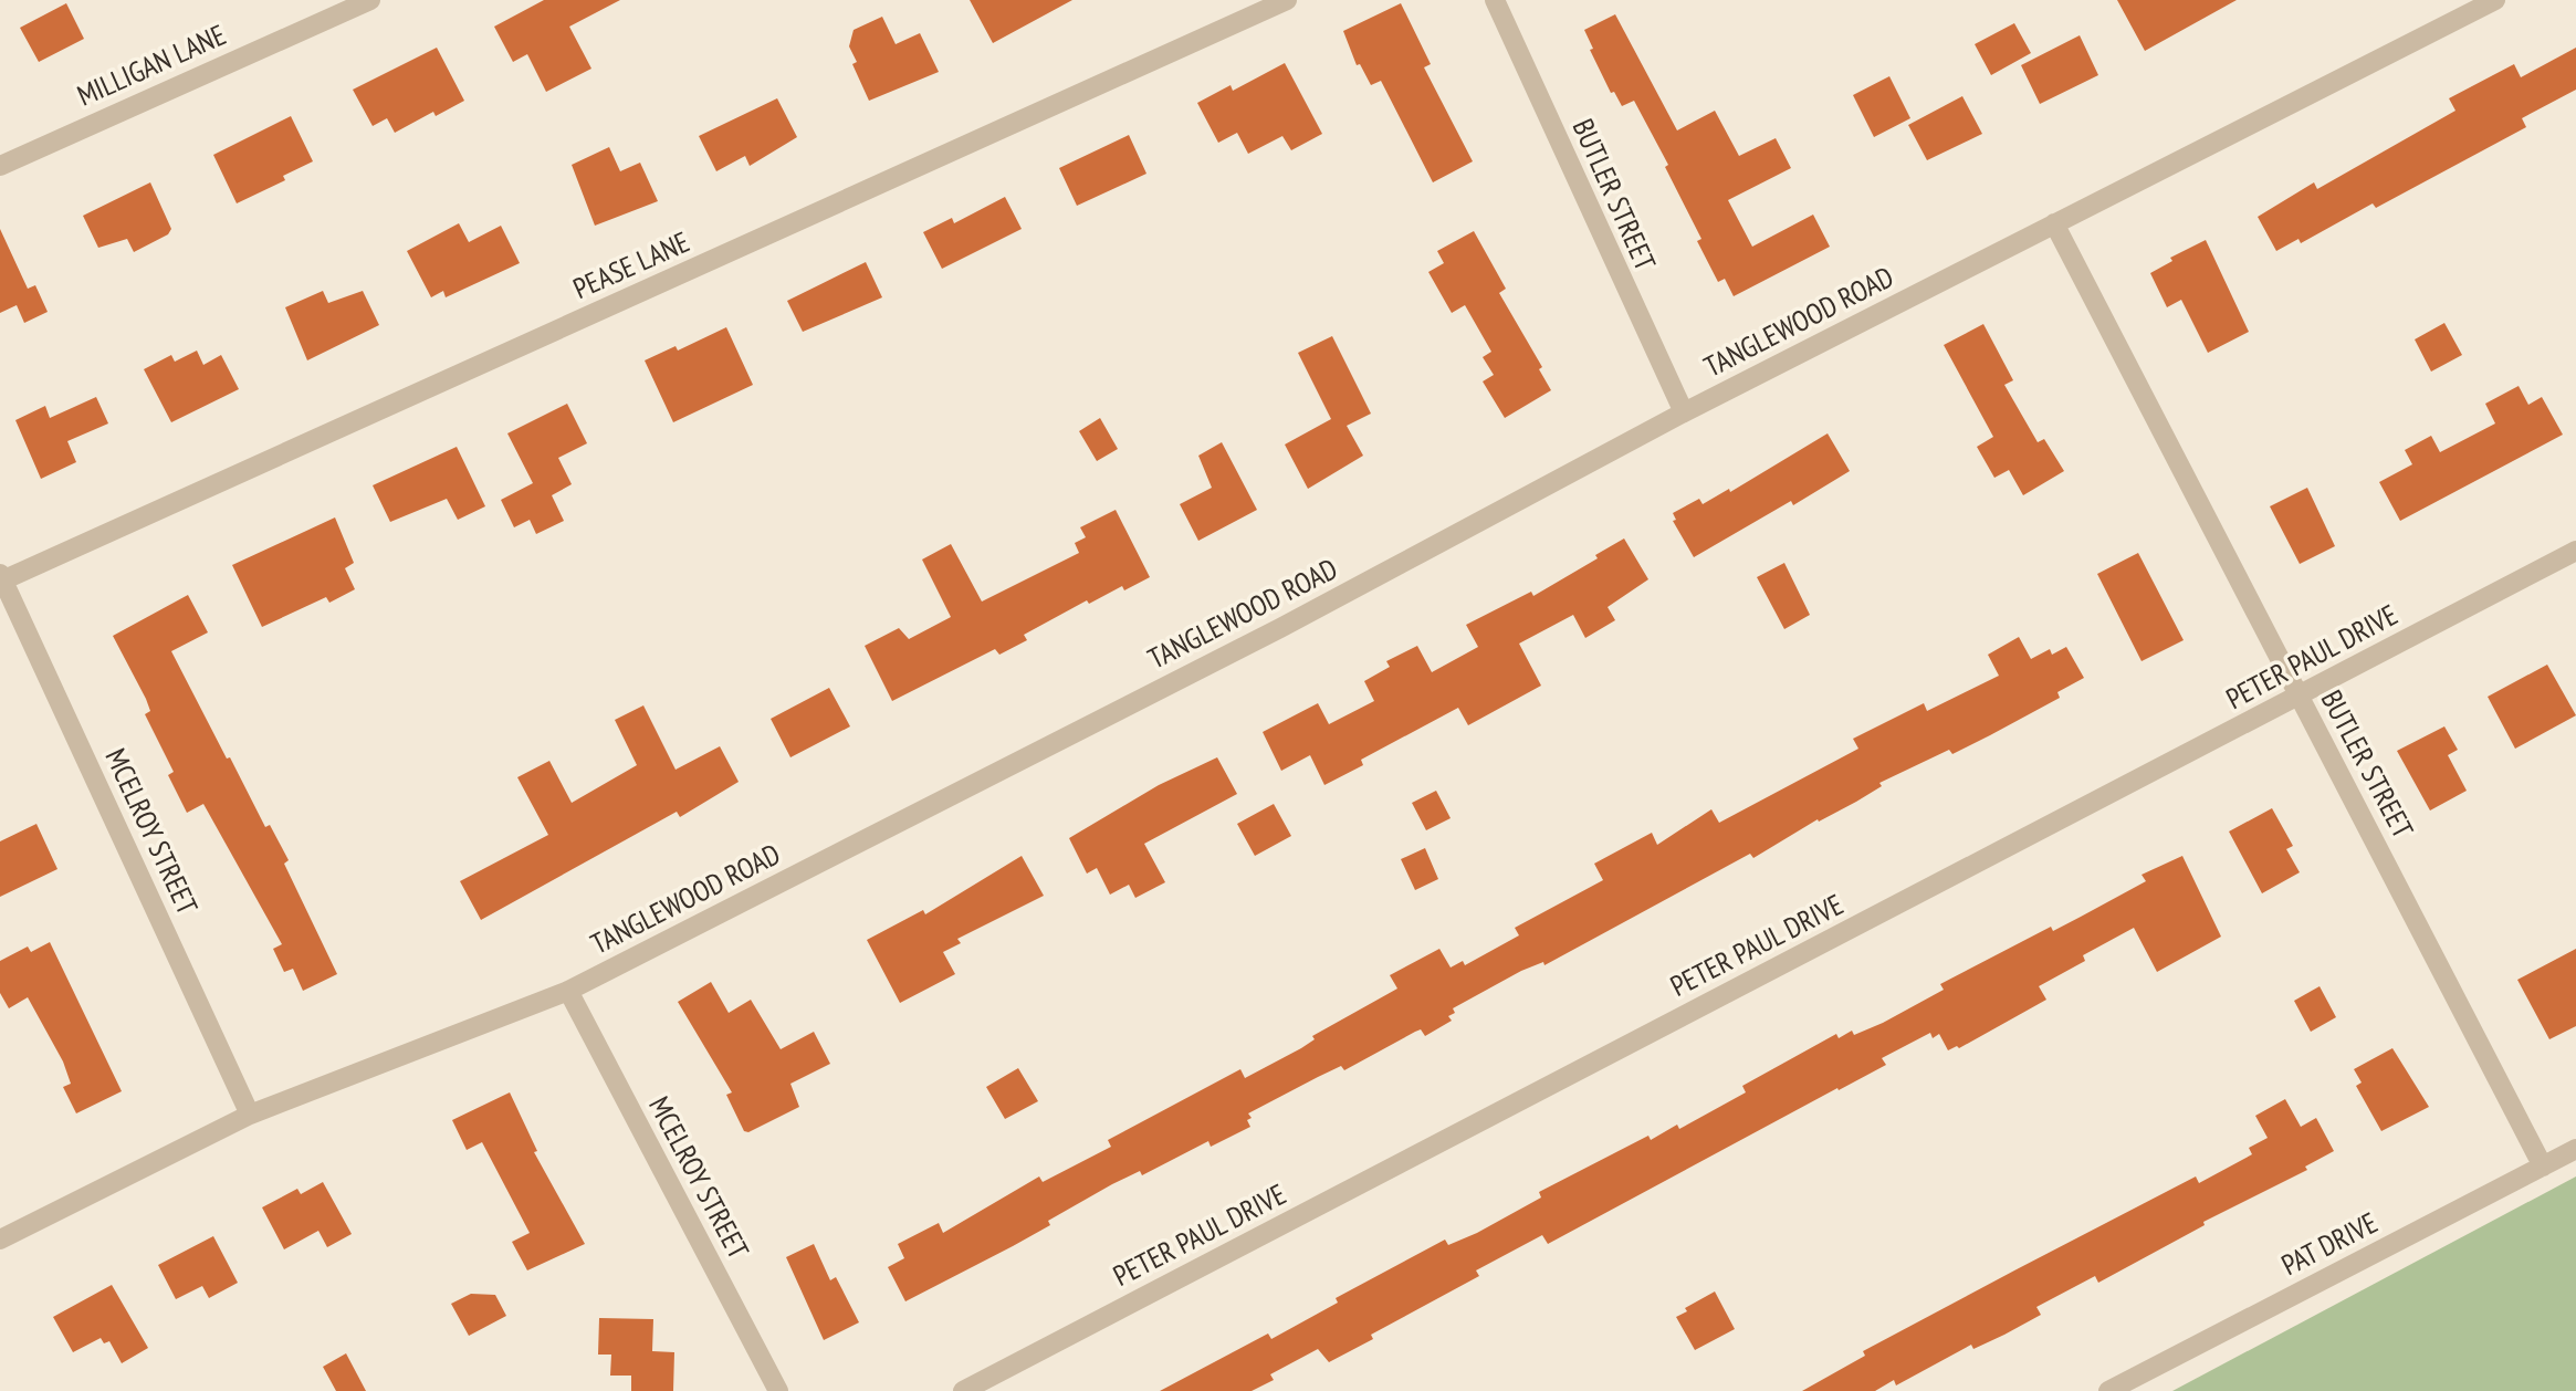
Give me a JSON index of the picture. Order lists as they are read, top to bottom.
{
  "streets": {
    "street": [
      "MILLIGAN LANE",
      "BUTLER STREET",
      "PEASE LANE",
      "TANGLEWOOD ROAD",
      "PETER PAUL DRIVE",
      "MCELROY STREET",
      "PAT DRIVE"
    ]
  },
  "crossings": [
    ["BUTLER STREET", "TANGLEWOOD ROAD"],
    ["BUTLER STREET", "PETER PAUL DRIVE"],
    ["BUTLER STREET", "PAT DRIVE"],
    ["PEASE LANE", "MCELROY STREET"],
    ["TANGLEWOOD ROAD", "MCELROY STREET"]
  ]
}
